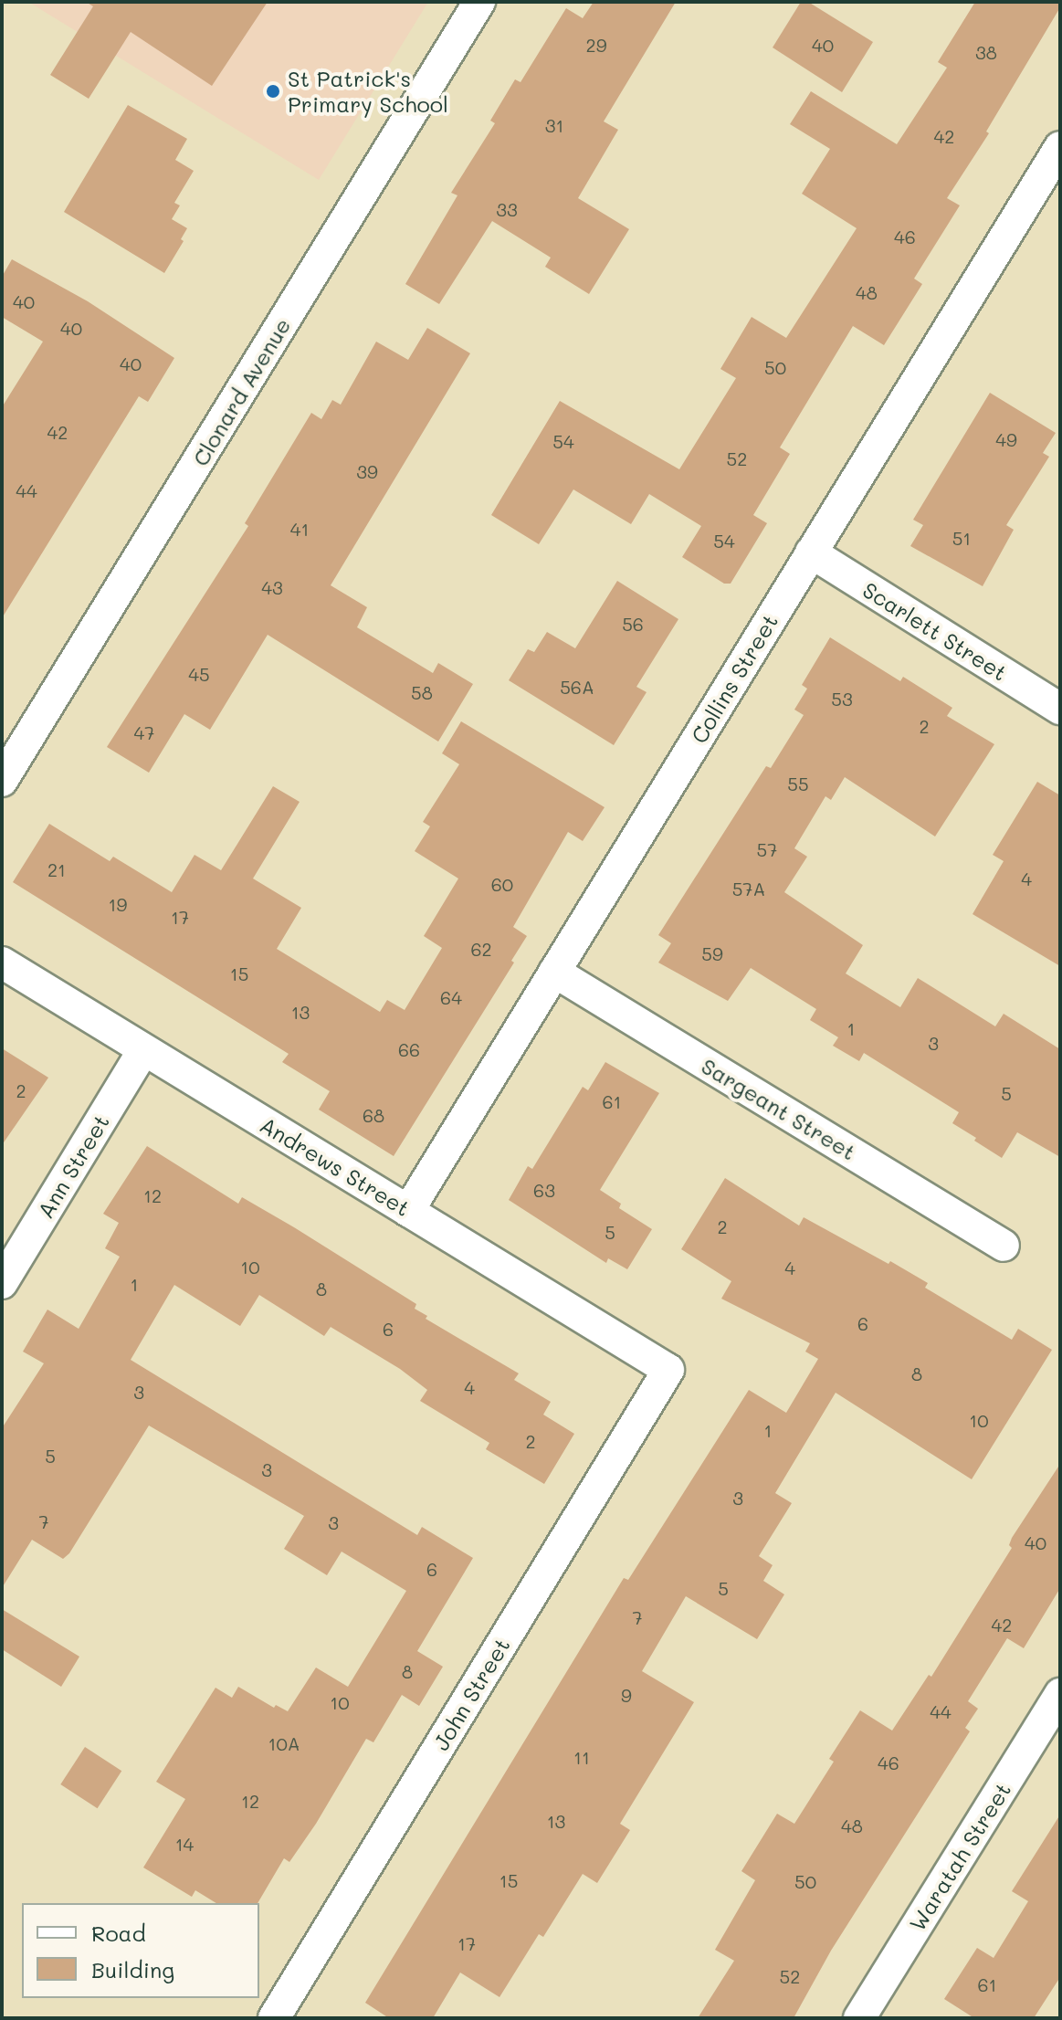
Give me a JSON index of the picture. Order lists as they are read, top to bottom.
{
  "streets": {
    "street": [
      "Clonard Avenue",
      "Scarlett Street",
      "Collins Street",
      "Sargeant Street",
      "Ann Street",
      "Andrews Street",
      "John Street",
      "Waratah Street"
    ]
  },
  "crossings": [
    ["Scarlett Street", "Collins Street"],
    ["Collins Street", "Sargeant Street"],
    ["Collins Street", "Andrews Street"],
    ["Ann Street", "Andrews Street"],
    ["Andrews Street", "John Street"]
  ],
  "places": ["St Patrick's Primary School"],
  "house_numbers": [
    "29",
    "40",
    "38",
    "31",
    "42",
    "33",
    "46",
    "48",
    "40",
    "40",
    "40",
    "50",
    "42",
    "49",
    "54",
    "52",
    "39",
    "44",
    "41",
    "51",
    "54",
    "43",
    "56",
    "45",
    "56A",
    "58",
    "53",
    "2",
    "47",
    "55",
    "57",
    "21",
    "4",
    "60",
    "57A",
    "19",
    "17",
    "62",
    "59",
    "15",
    "64",
    "13",
    "1",
    "3",
    "66",
    "2",
    "5",
    "61",
    "68",
    "63",
    "12",
    "2",
    "5",
    "10",
    "4",
    "1",
    "8",
    "6",
    "6",
    "8",
    "4",
    "3",
    "10",
    "1",
    "2",
    "5",
    "3",
    "3",
    "7",
    "3",
    "40",
    "6",
    "5",
    "7",
    "42",
    "8",
    "9",
    "10",
    "44",
    "10A",
    "11",
    "46",
    "12",
    "13",
    "48",
    "14",
    "15",
    "50",
    "17",
    "52",
    "61"
  ],
  "legend": ["Road", "Building"]
}
